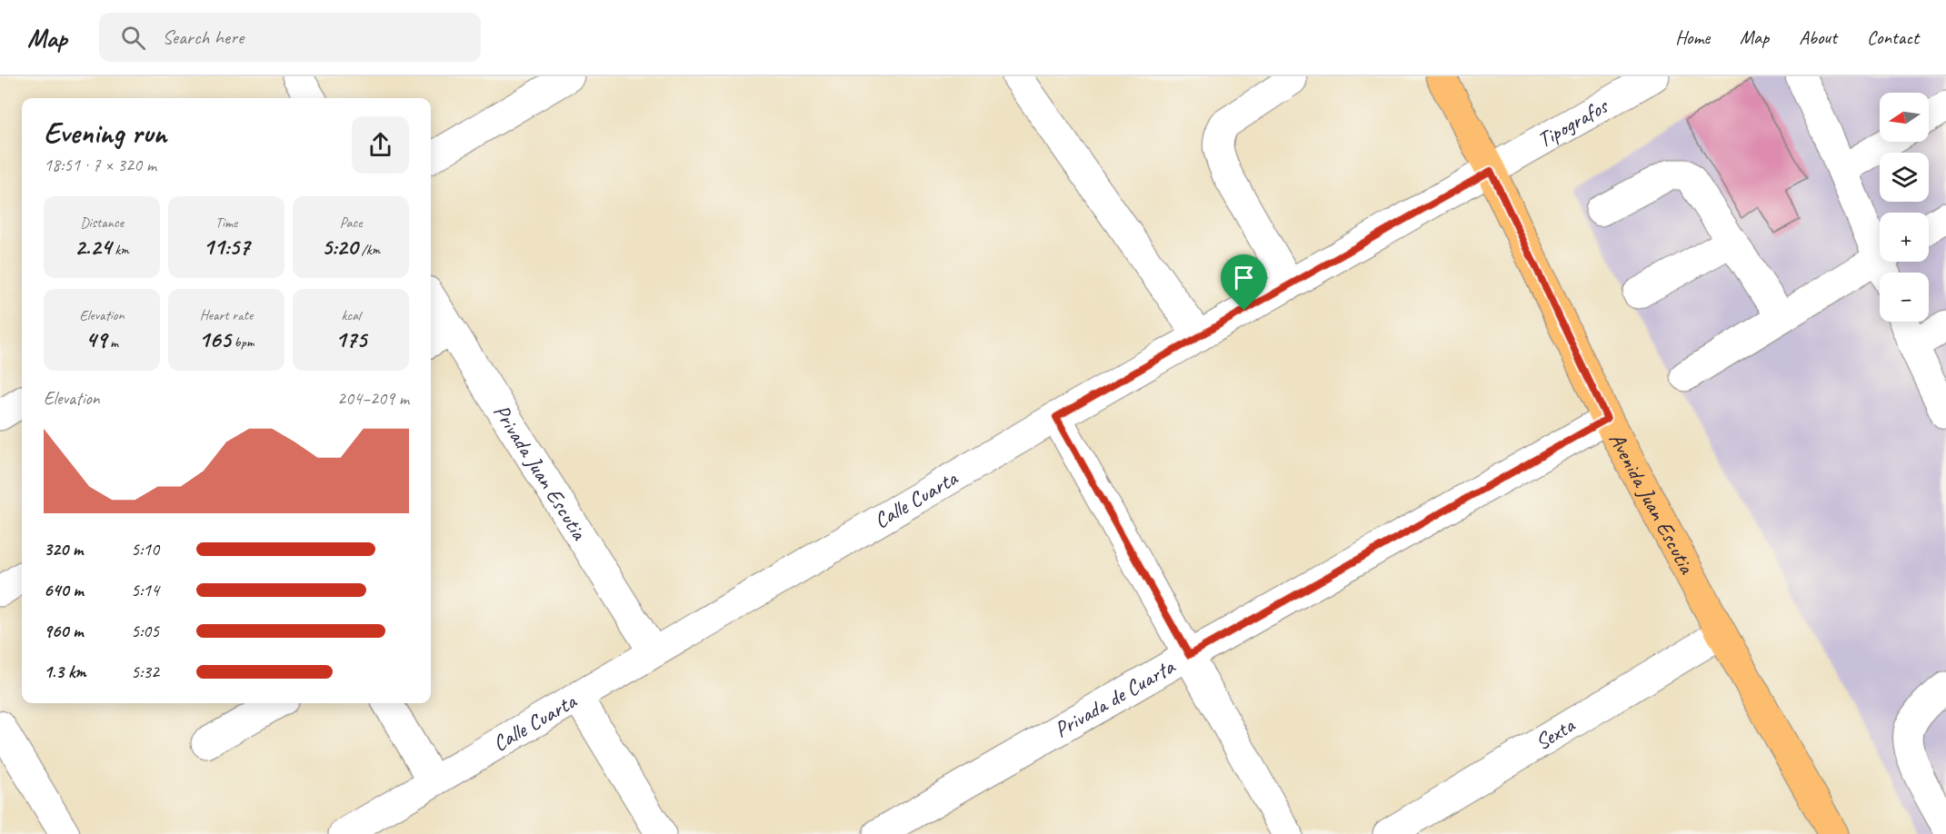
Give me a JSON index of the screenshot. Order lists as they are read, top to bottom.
{
  "streets": {
    "main road": ["Avenida Juan Escutia"],
    "street": [
      "Tipografos",
      "Privada Juan Escutia",
      "Calle Cuarta",
      "Privada de Cuarta",
      "Sexta"
    ]
  },
  "crossings": [
    ["Tipografos", "Calle Cuarta"],
    ["Tipografos", "Avenida Juan Escutia"],
    ["Privada Juan Escutia", "Calle Cuarta"],
    ["Calle Cuarta", "Avenida Juan Escutia"],
    ["Avenida Juan Escutia", "Privada de Cuarta"],
    ["Avenida Juan Escutia", "Sexta"]
  ],
  "north": "left",
  "page": {
    "header": "Map",
    "search": "Search here",
    "nav": [
      "Home",
      "Map",
      "About",
      "Contact"
    ],
    "map_buttons": ["+", "−"],
    "heading": ["Evening run", "18:51 · 7 × 320 m"],
    "stats": [
      ["Distance", "2.24 km"],
      ["Time", "11:57"],
      ["Pace", "5:20 /km"],
      ["Elevation", "49 m"],
      ["Heart rate", "165 bpm"],
      ["kcal", "175"]
    ],
    "chart": ["Elevation", "204–209 m"],
    "list": [
      {
        "name": "320 m",
        "note": "5:10"
      },
      {
        "name": "640 m",
        "note": "5:14"
      },
      {
        "name": "960 m",
        "note": "5:05"
      },
      {
        "name": "1.3 km",
        "note": "5:32"
      }
    ]
  }
}
